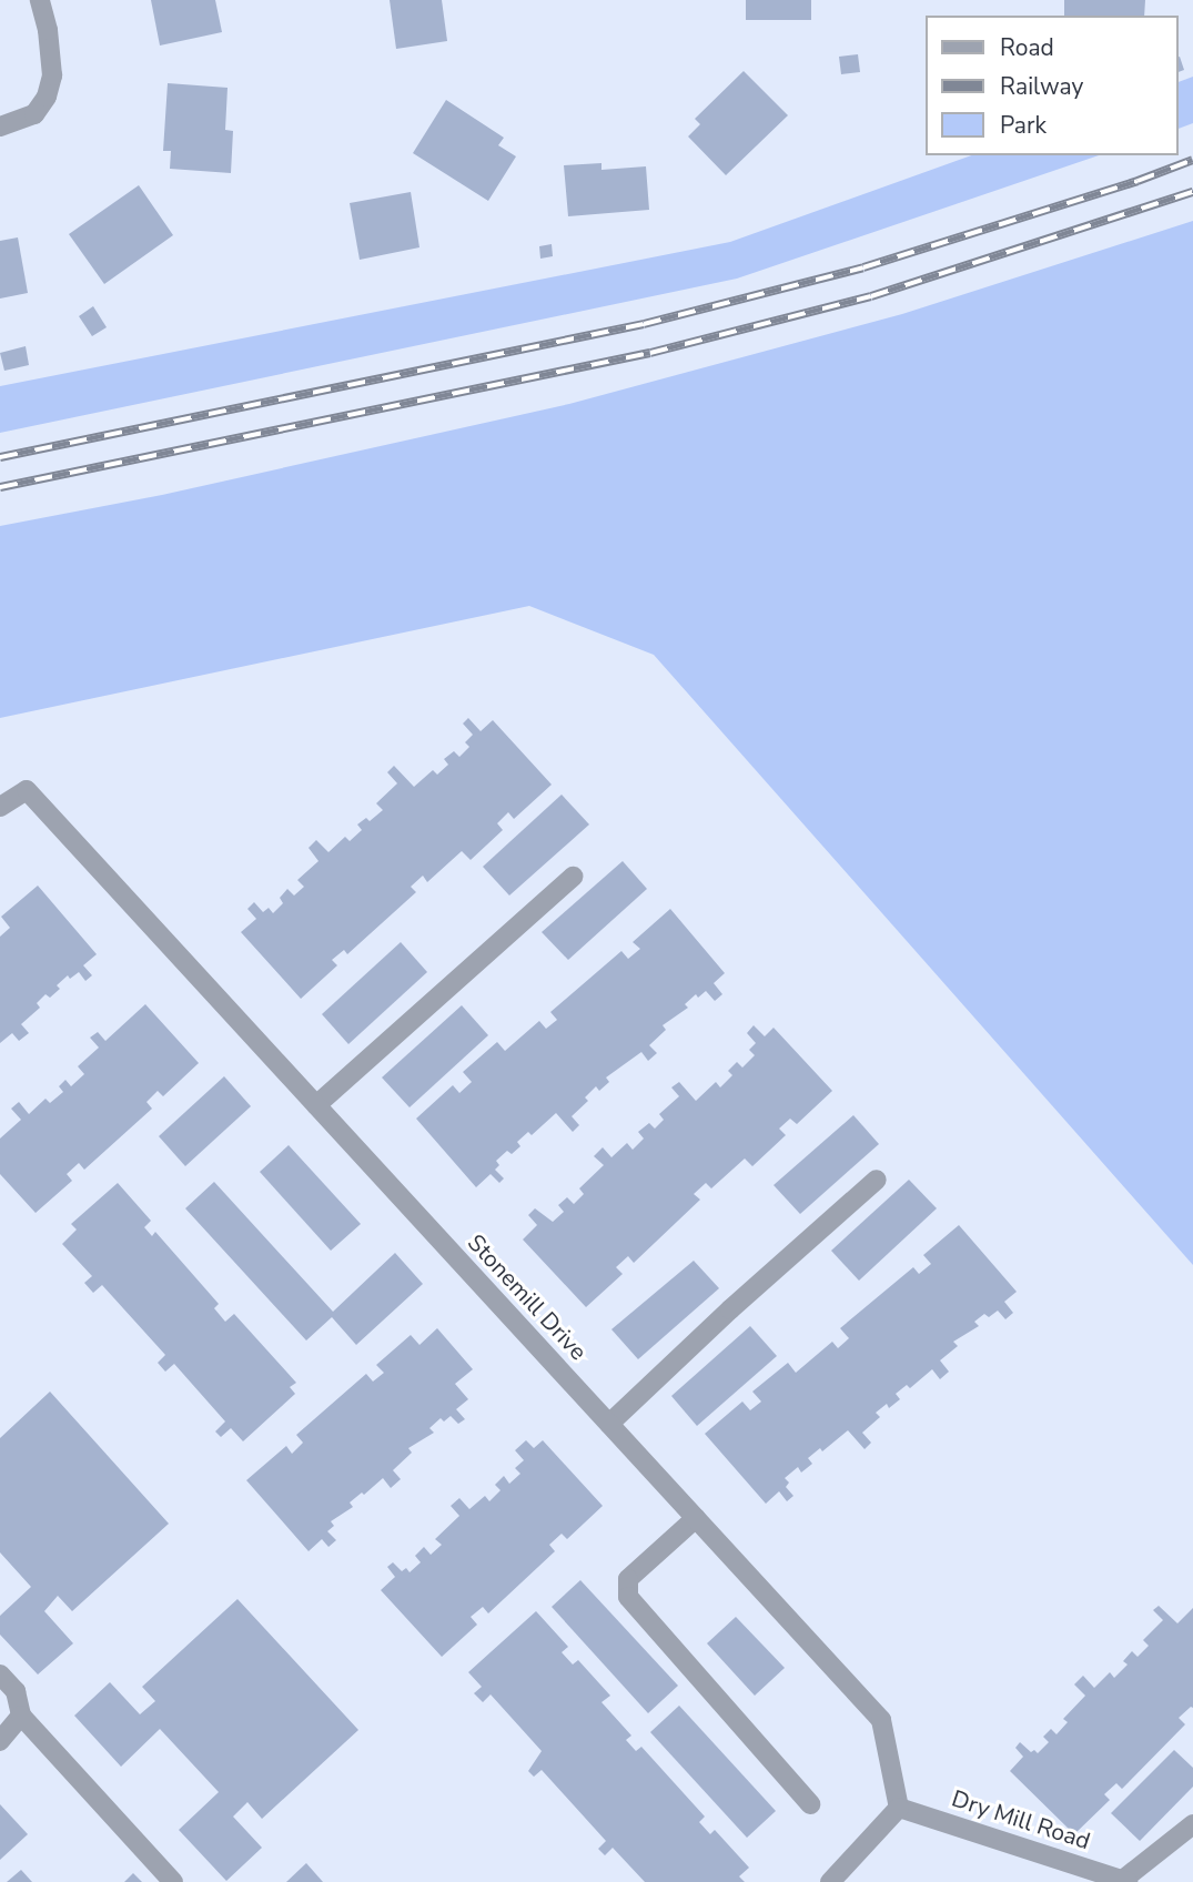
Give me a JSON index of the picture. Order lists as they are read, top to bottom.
{
  "streets": {
    "street": ["Stonemill Drive", "Dry Mill Road"]
  },
  "crossings": [
    ["Stonemill Drive", "Dry Mill Road"]
  ],
  "legend": ["Road", "Railway", "Park"]
}
